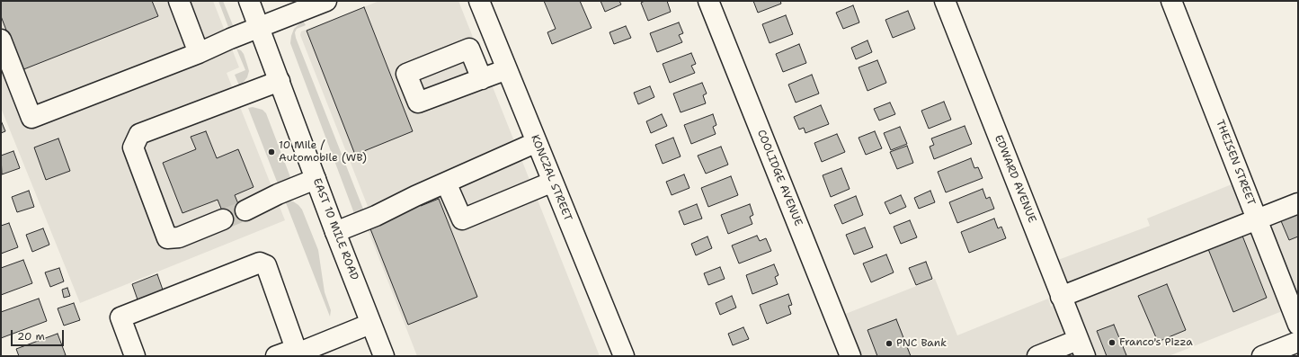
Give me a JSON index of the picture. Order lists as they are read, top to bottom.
{
  "streets": {
    "street": [
      "THEISEN STREET",
      "KONCZAL STREET",
      "COOLIDGE AVENUE",
      "EDWARD AVENUE",
      "EAST 10 MILE ROAD"
    ]
  },
  "places": ["10 Mile / Automobile (WB)", "Franco's Pizza", "PNC Bank"],
  "scale_bar": "20 m"
}
